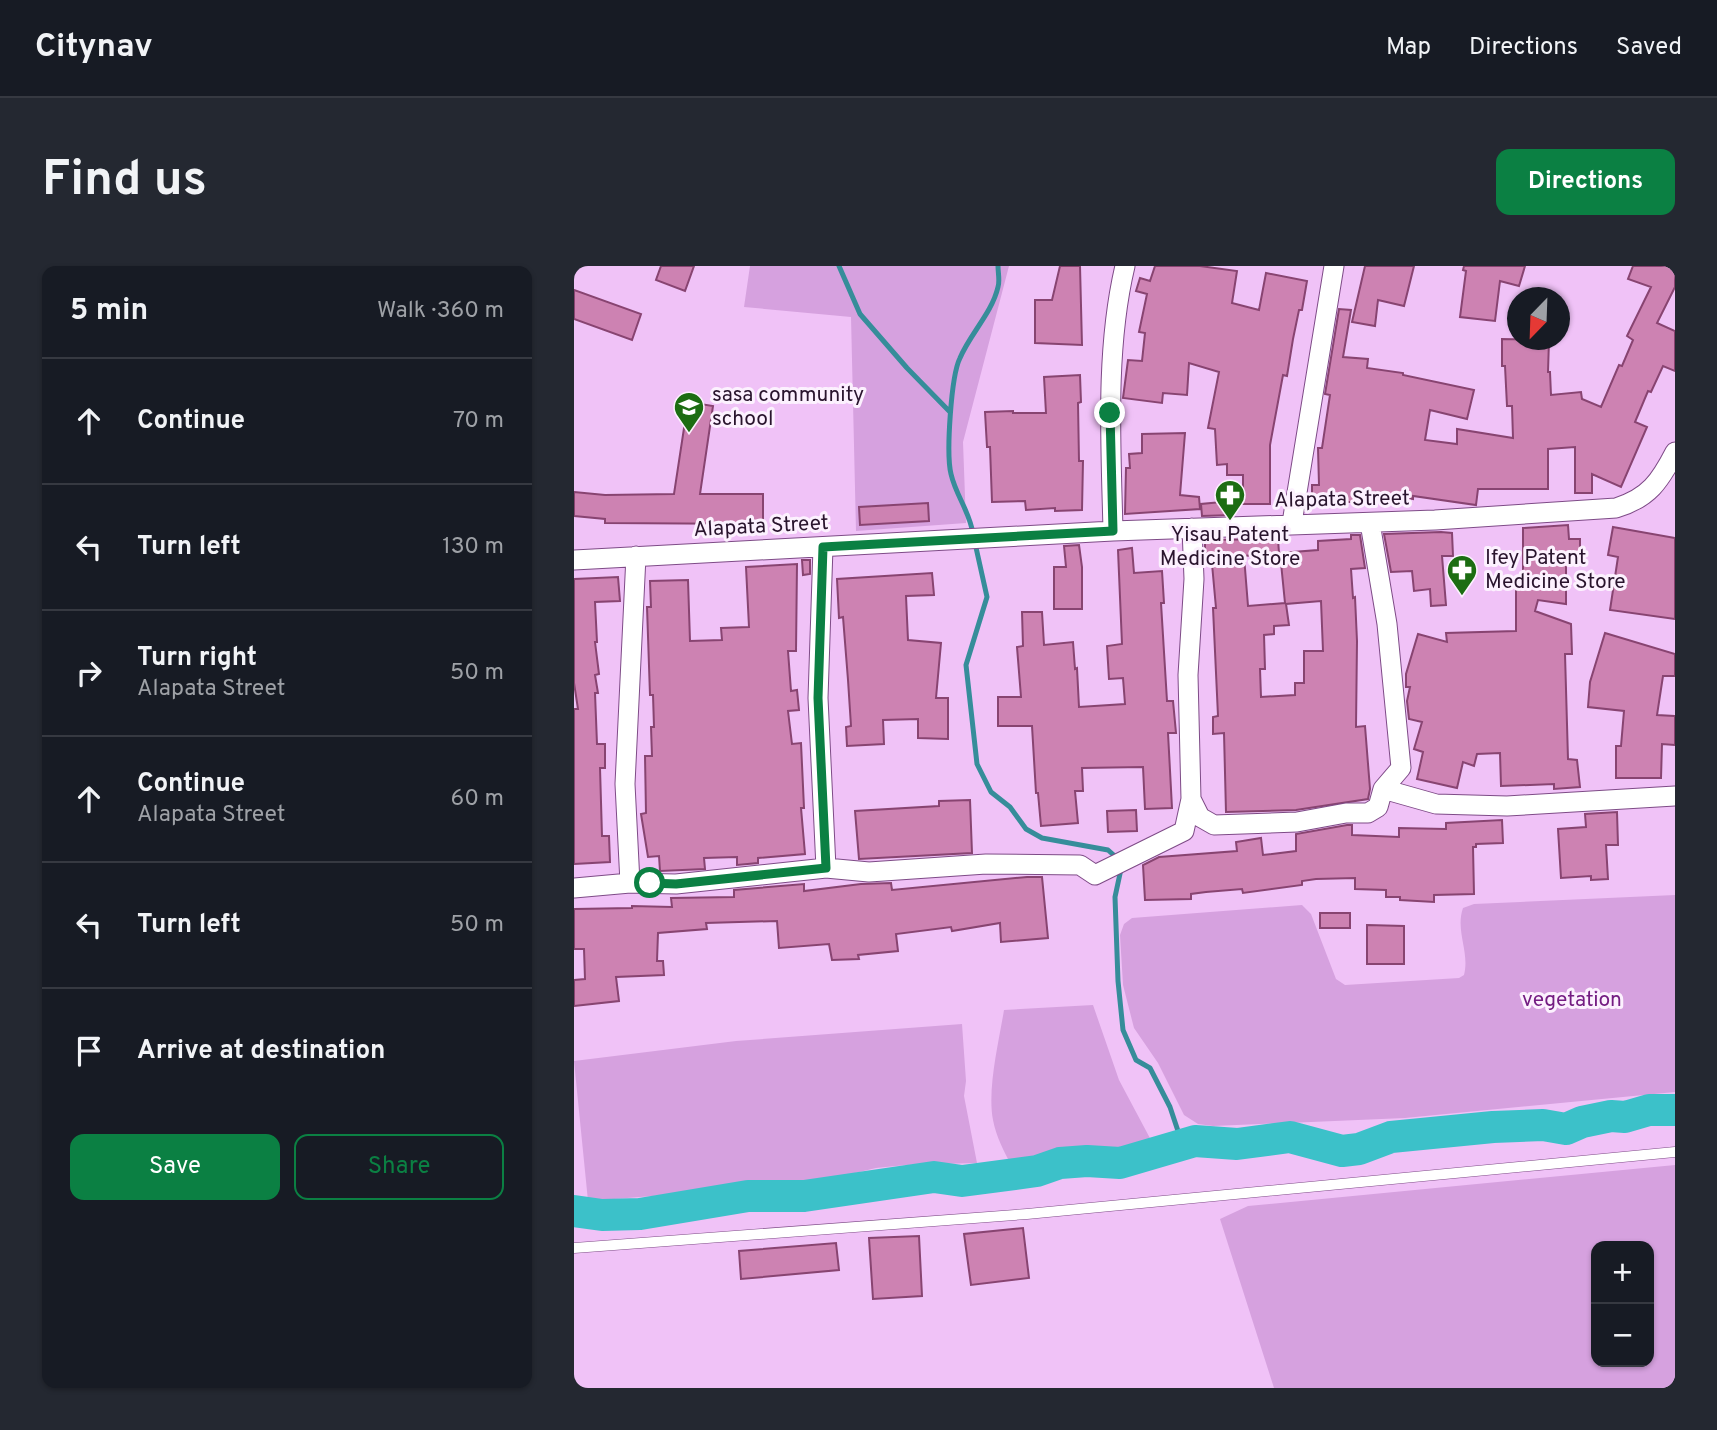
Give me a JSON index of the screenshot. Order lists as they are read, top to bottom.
{
  "streets": {
    "street": ["Alapata Street"]
  },
  "parks": ["vegetation"],
  "places": {
    "school or university": ["sasa community school"],
    "pharmacy": ["Yisau Patent Medicine Store", "Ifey Patent Medicine Store"]
  },
  "north": "bottom left",
  "page": {
    "header": "Citynav",
    "nav": ["Map", "Directions", "Saved"],
    "buttons": [
      "Directions",
      ["Save", "Share"]
    ],
    "title": "Find us",
    "heading": ["5 min", "Walk · 360 m"],
    "list": [
      ["Continue", "70 m"],
      ["Turn left", "130 m"],
      ["Turn right", "Alapata Street", "50 m"],
      ["Continue", "Alapata Street", "60 m"],
      ["Turn left", "50 m"],
      "Arrive at destination"
    ],
    "map_buttons": ["+", "−"]
  }
}
